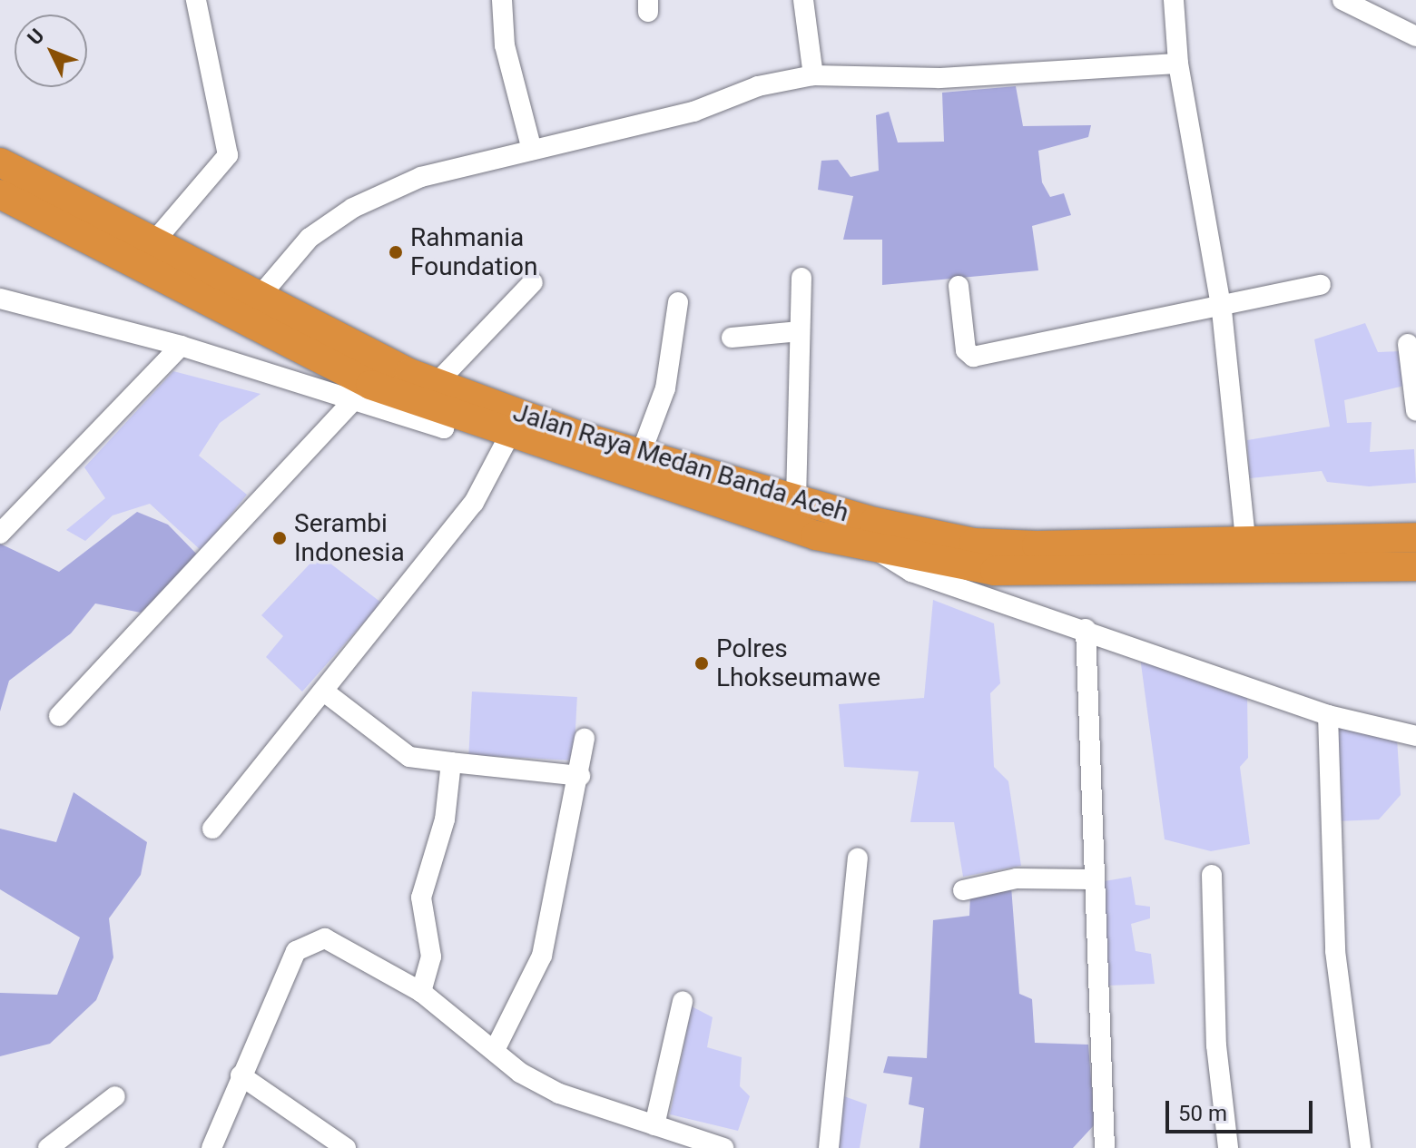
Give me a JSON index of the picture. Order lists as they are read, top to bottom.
{
  "streets": {
    "highway": ["Jalan Raya Medan Banda Aceh"]
  },
  "places": ["Rahmania Foundation", "Serambi Indonesia", "Polres Lhokseumawe"],
  "scale_bar": "50 m",
  "north": "top left"
}
